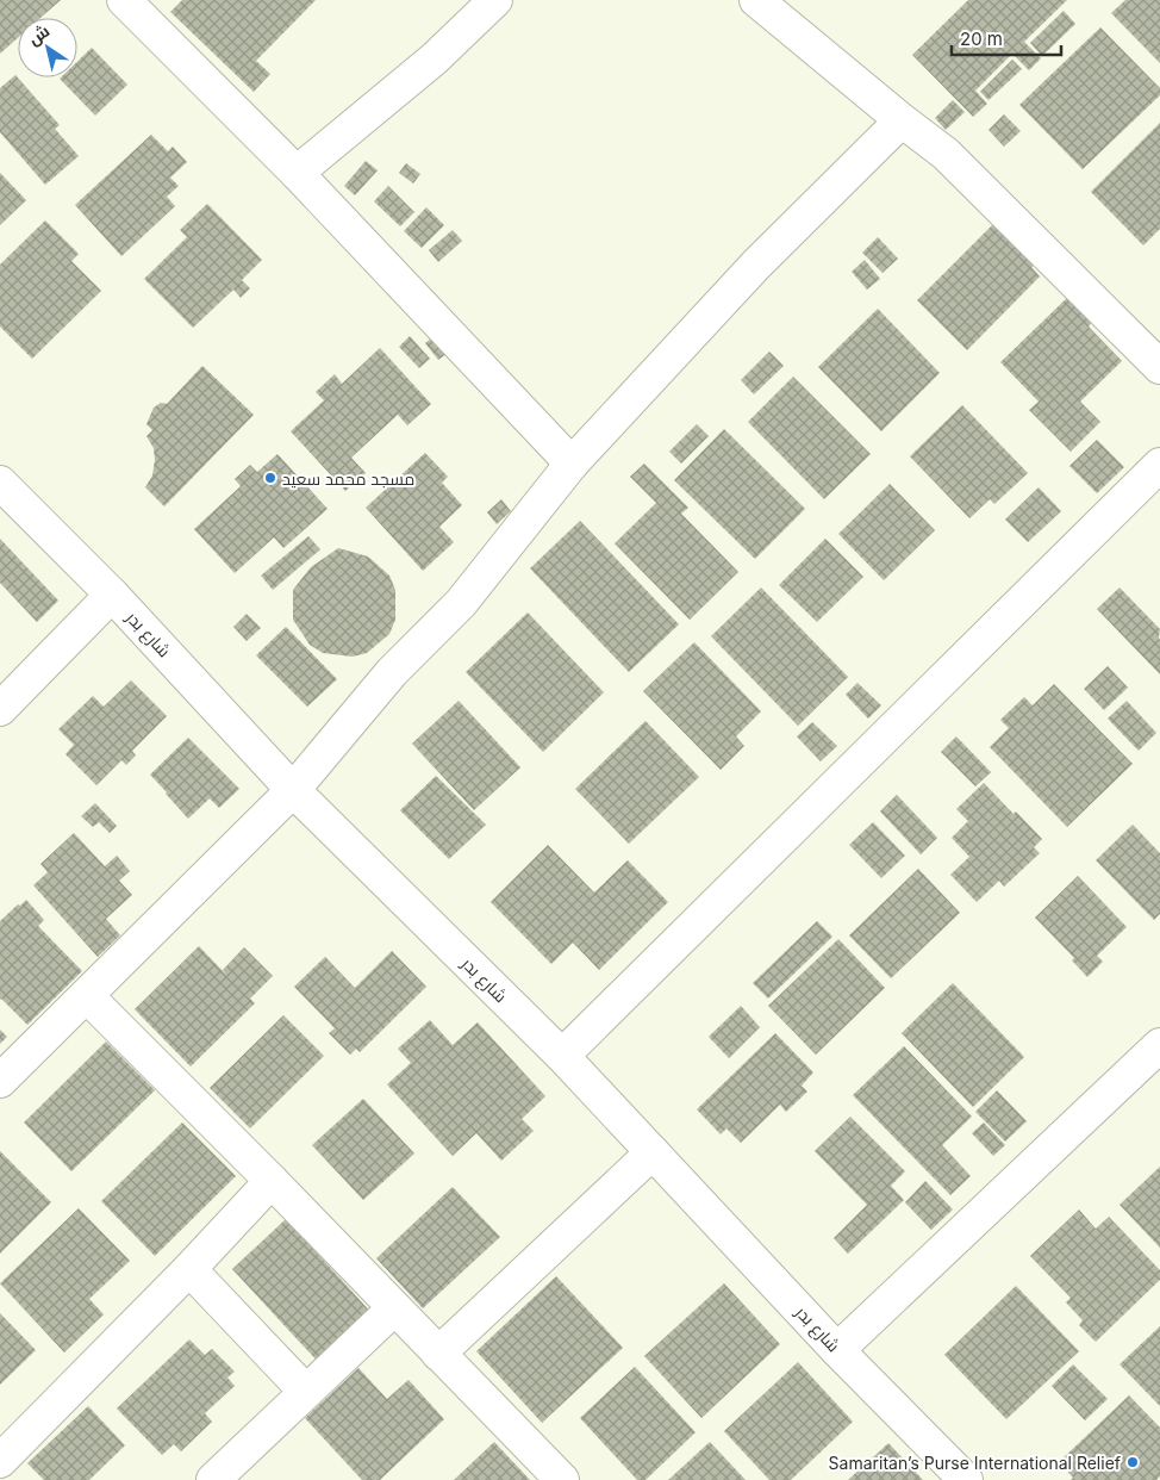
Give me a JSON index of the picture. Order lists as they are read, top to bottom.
{
  "streets": {
    "street": ["شارع بدر"]
  },
  "places": ["مسجد محمد سعيد", "Samaritan’s Purse International Relief"],
  "scale_bar": "20 m",
  "north": "top left"
}
